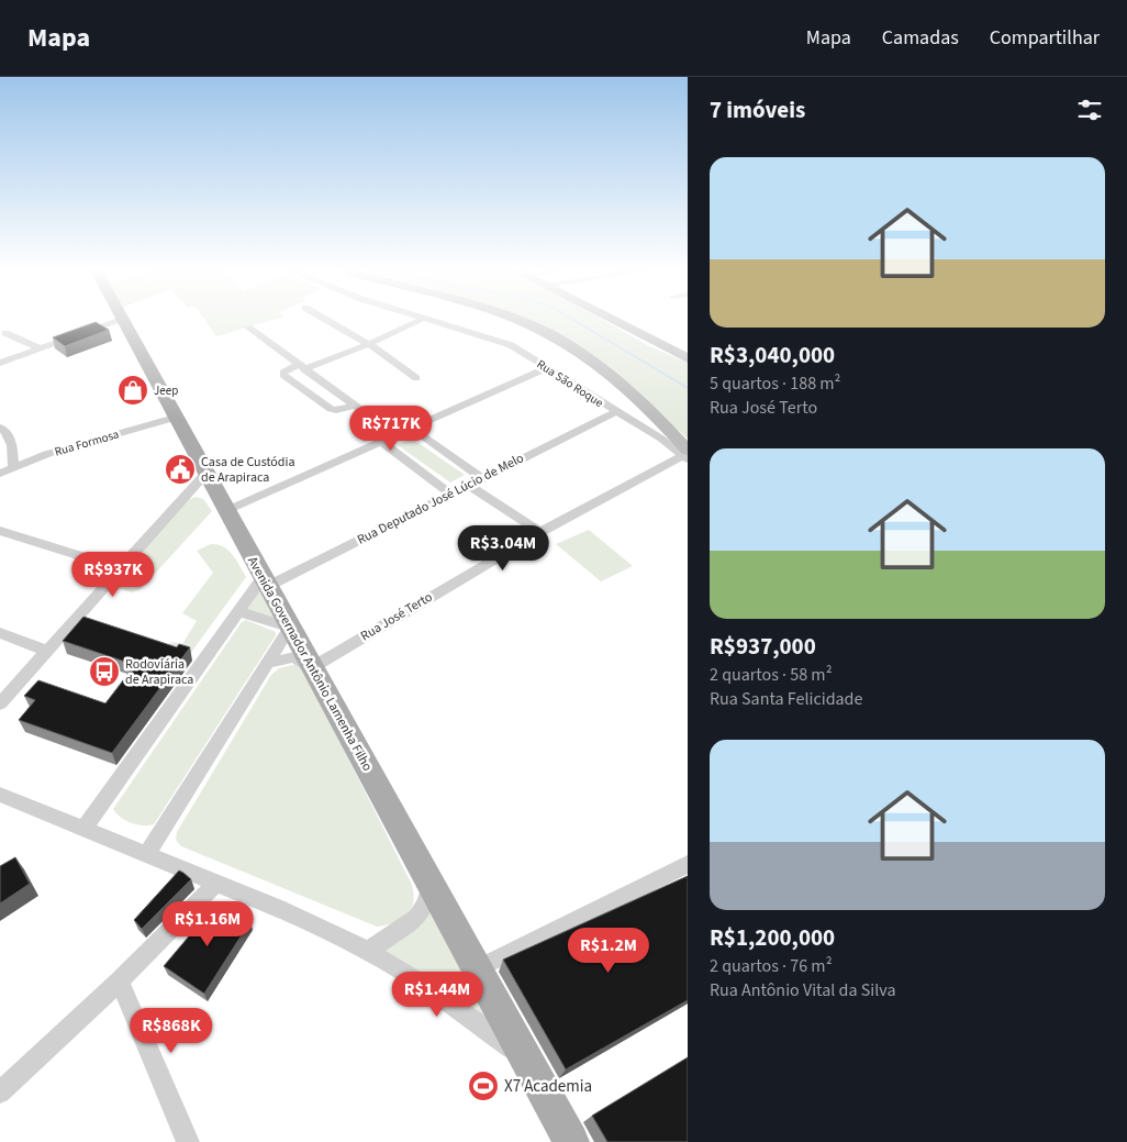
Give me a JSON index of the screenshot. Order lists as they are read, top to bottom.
{
  "streets": {
    "main road": ["Avenida Governador Antônio Lamenha Filho"],
    "street": [
      "Rua São Roque",
      "Rua Formosa",
      "Rua Deputado José Lúcio de Melo",
      "Rua José Terto"
    ]
  },
  "crossings": [
    ["Rua São Roque", "Rua Deputado José Lúcio de Melo"],
    ["Rua São Roque", "Rua José Terto"],
    ["Rua Formosa", "Avenida Governador Antônio Lamenha Filho"],
    ["Rua Deputado José Lúcio de Melo", "Avenida Governador Antônio Lamenha Filho"],
    ["Rua José Terto", "Avenida Governador Antônio Lamenha Filho"]
  ],
  "places": {
    "shop": ["Jeep"],
    "public building": ["Casa de Custódia de Arapiraca"],
    "bus stop": ["Rodoviária de Arapiraca"],
    "sports": ["X7 Academia"]
  },
  "page": {
    "header": "Mapa",
    "nav": ["Mapa", "Camadas", "Compartilhar"],
    "heading": "7 imóveis",
    "list": [
      {
        "name": "R$3,040,000",
        "note": "5 quartos · 188 m² · Rua José Terto"
      },
      {
        "name": "R$937,000",
        "note": "2 quartos · 58 m² · Rua Santa Felicidade"
      },
      {
        "name": "R$1,200,000",
        "note": "2 quartos · 76 m² · Rua Antônio Vital da Silva"
      }
    ],
    "price": [
      "R$717K",
      "R$3.04M",
      "R$937K",
      "R$1.16M",
      "R$1.2M",
      "R$1.44M",
      "R$868K"
    ]
  }
}
